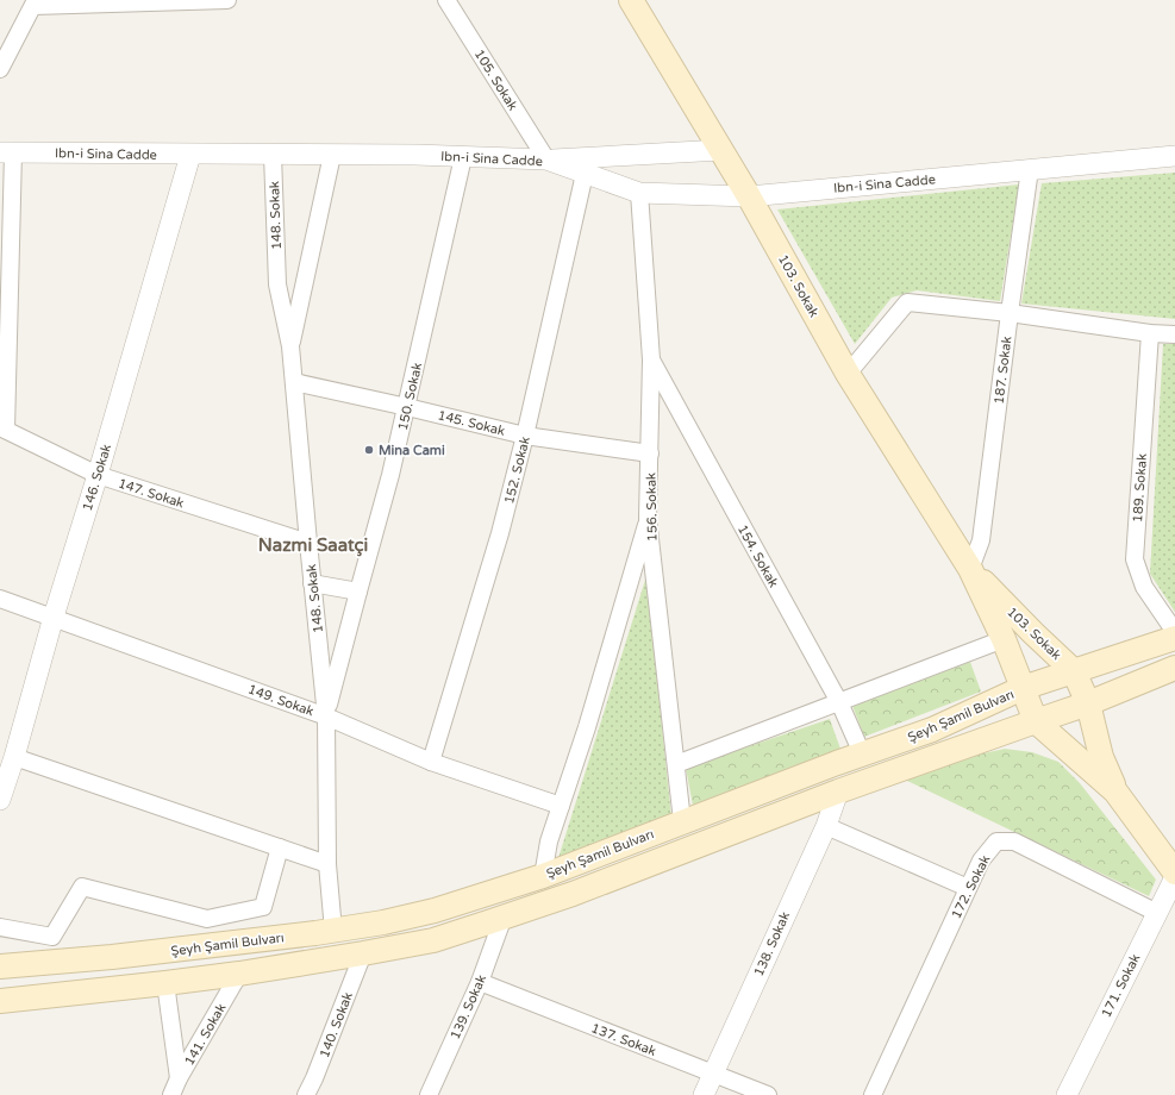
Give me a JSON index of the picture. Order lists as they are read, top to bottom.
{
  "streets": {
    "main road": ["103. Sokak", "Şeyh Şamil Bulvarı"],
    "street": [
      "105. Sokak",
      "Ibn-i Sina Cadde",
      "148. Sokak",
      "187. Sokak",
      "150. Sokak",
      "145. Sokak",
      "152. Sokak",
      "146. Sokak",
      "189. Sokak",
      "147. Sokak",
      "156. Sokak",
      "154. Sokak",
      "149. Sokak",
      "172. Sokak",
      "138. Sokak",
      "171. Sokak",
      "139. Sokak",
      "140. Sokak",
      "141. Sokak",
      "137. Sokak"
    ]
  },
  "crossings": [
    ["105. Sokak", "Ibn-i Sina Cadde"],
    ["Ibn-i Sina Cadde", "148. Sokak"],
    ["Ibn-i Sina Cadde", "103. Sokak"],
    ["Ibn-i Sina Cadde", "187. Sokak"],
    ["Ibn-i Sina Cadde", "150. Sokak"],
    ["Ibn-i Sina Cadde", "152. Sokak"],
    ["Ibn-i Sina Cadde", "146. Sokak"],
    ["Ibn-i Sina Cadde", "156. Sokak"],
    ["148. Sokak", "150. Sokak"],
    ["148. Sokak", "145. Sokak"],
    ["148. Sokak", "147. Sokak"],
    ["148. Sokak", "149. Sokak"],
    ["148. Sokak", "Şeyh Şamil Bulvarı"],
    ["103. Sokak", "187. Sokak"],
    ["103. Sokak", "Şeyh Şamil Bulvarı"],
    ["150. Sokak", "145. Sokak"],
    ["150. Sokak", "149. Sokak"],
    ["145. Sokak", "152. Sokak"],
    ["145. Sokak", "156. Sokak"],
    ["152. Sokak", "149. Sokak"],
    ["146. Sokak", "147. Sokak"],
    ["146. Sokak", "149. Sokak"],
    ["156. Sokak", "154. Sokak"],
    ["156. Sokak", "Şeyh Şamil Bulvarı"],
    ["154. Sokak", "Şeyh Şamil Bulvarı"],
    ["Şeyh Şamil Bulvarı", "138. Sokak"],
    ["Şeyh Şamil Bulvarı", "139. Sokak"],
    ["Şeyh Şamil Bulvarı", "140. Sokak"],
    ["Şeyh Şamil Bulvarı", "141. Sokak"],
    ["172. Sokak", "171. Sokak"],
    ["138. Sokak", "137. Sokak"],
    ["139. Sokak", "137. Sokak"]
  ],
  "districts": ["Nazmi Saatçi"],
  "places": ["Mina Cami"]
}
